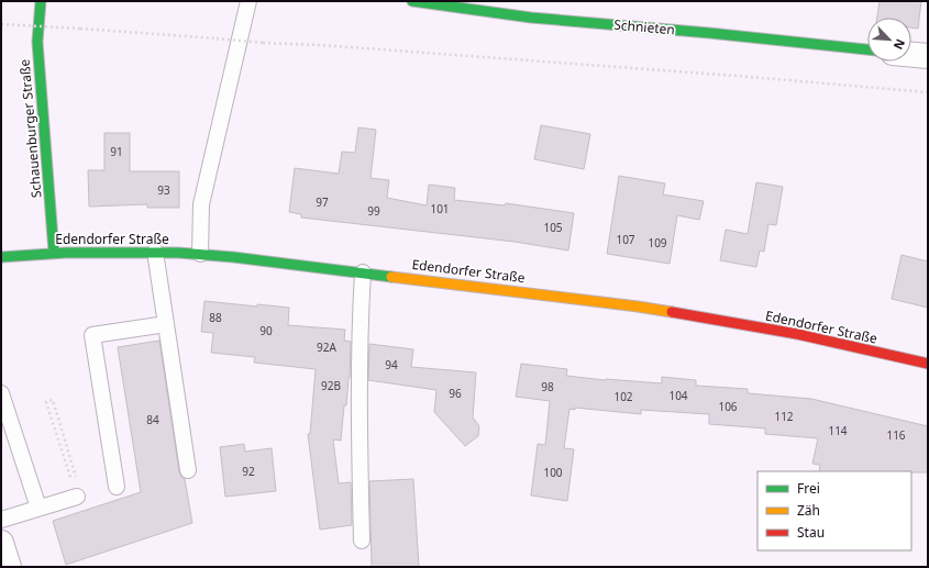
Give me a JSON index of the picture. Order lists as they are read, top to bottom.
{
  "streets": {
    "street": ["Schnieten", "Schauenburger Straße", "Edendorfer Straße"]
  },
  "crossings": [
    ["Schauenburger Straße", "Edendorfer Straße"]
  ],
  "house_numbers": [
    "91",
    "93",
    "97",
    "101",
    "99",
    "105",
    "107",
    "109",
    "88",
    "90",
    "92A",
    "94",
    "92B",
    "98",
    "96",
    "104",
    "102",
    "106",
    "112",
    "84",
    "114",
    "116",
    "92",
    "100"
  ],
  "legend": ["Frei", "Zäh", "Stau"],
  "north": "bottom right"
}
